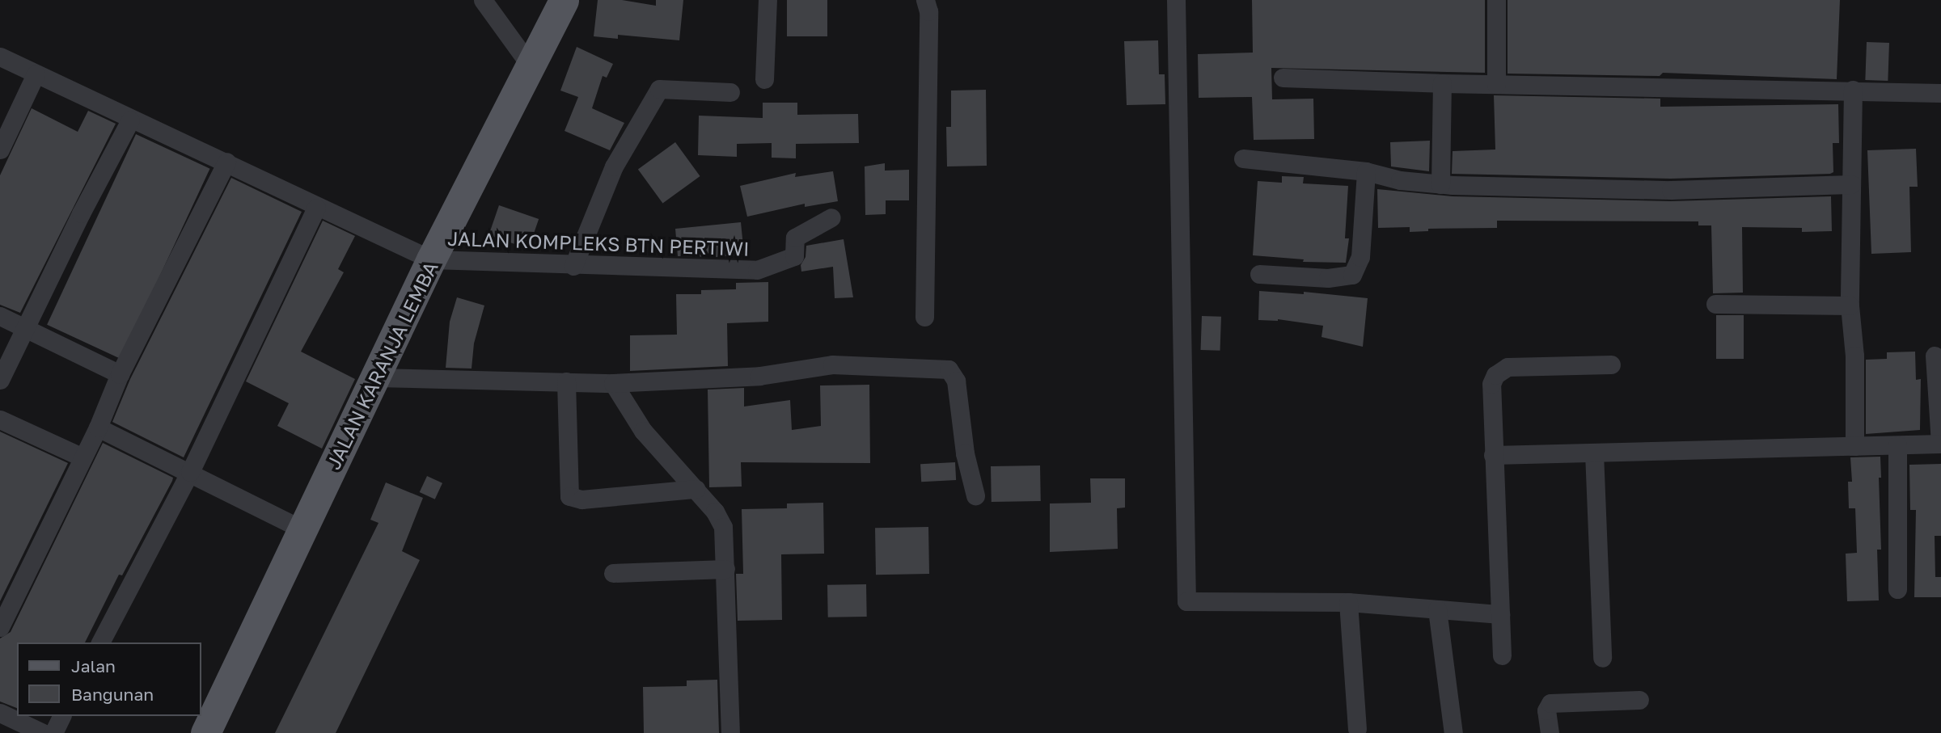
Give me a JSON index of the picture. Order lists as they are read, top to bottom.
{
  "streets": {
    "main road": ["JALAN KARANJA LEMBA"],
    "street": ["JALAN KOMPLEKS BTN PERTIWI"]
  },
  "crossings": [
    ["JALAN KOMPLEKS BTN PERTIWI", "JALAN KARANJA LEMBA"]
  ],
  "legend": ["Jalan", "Bangunan"]
}
